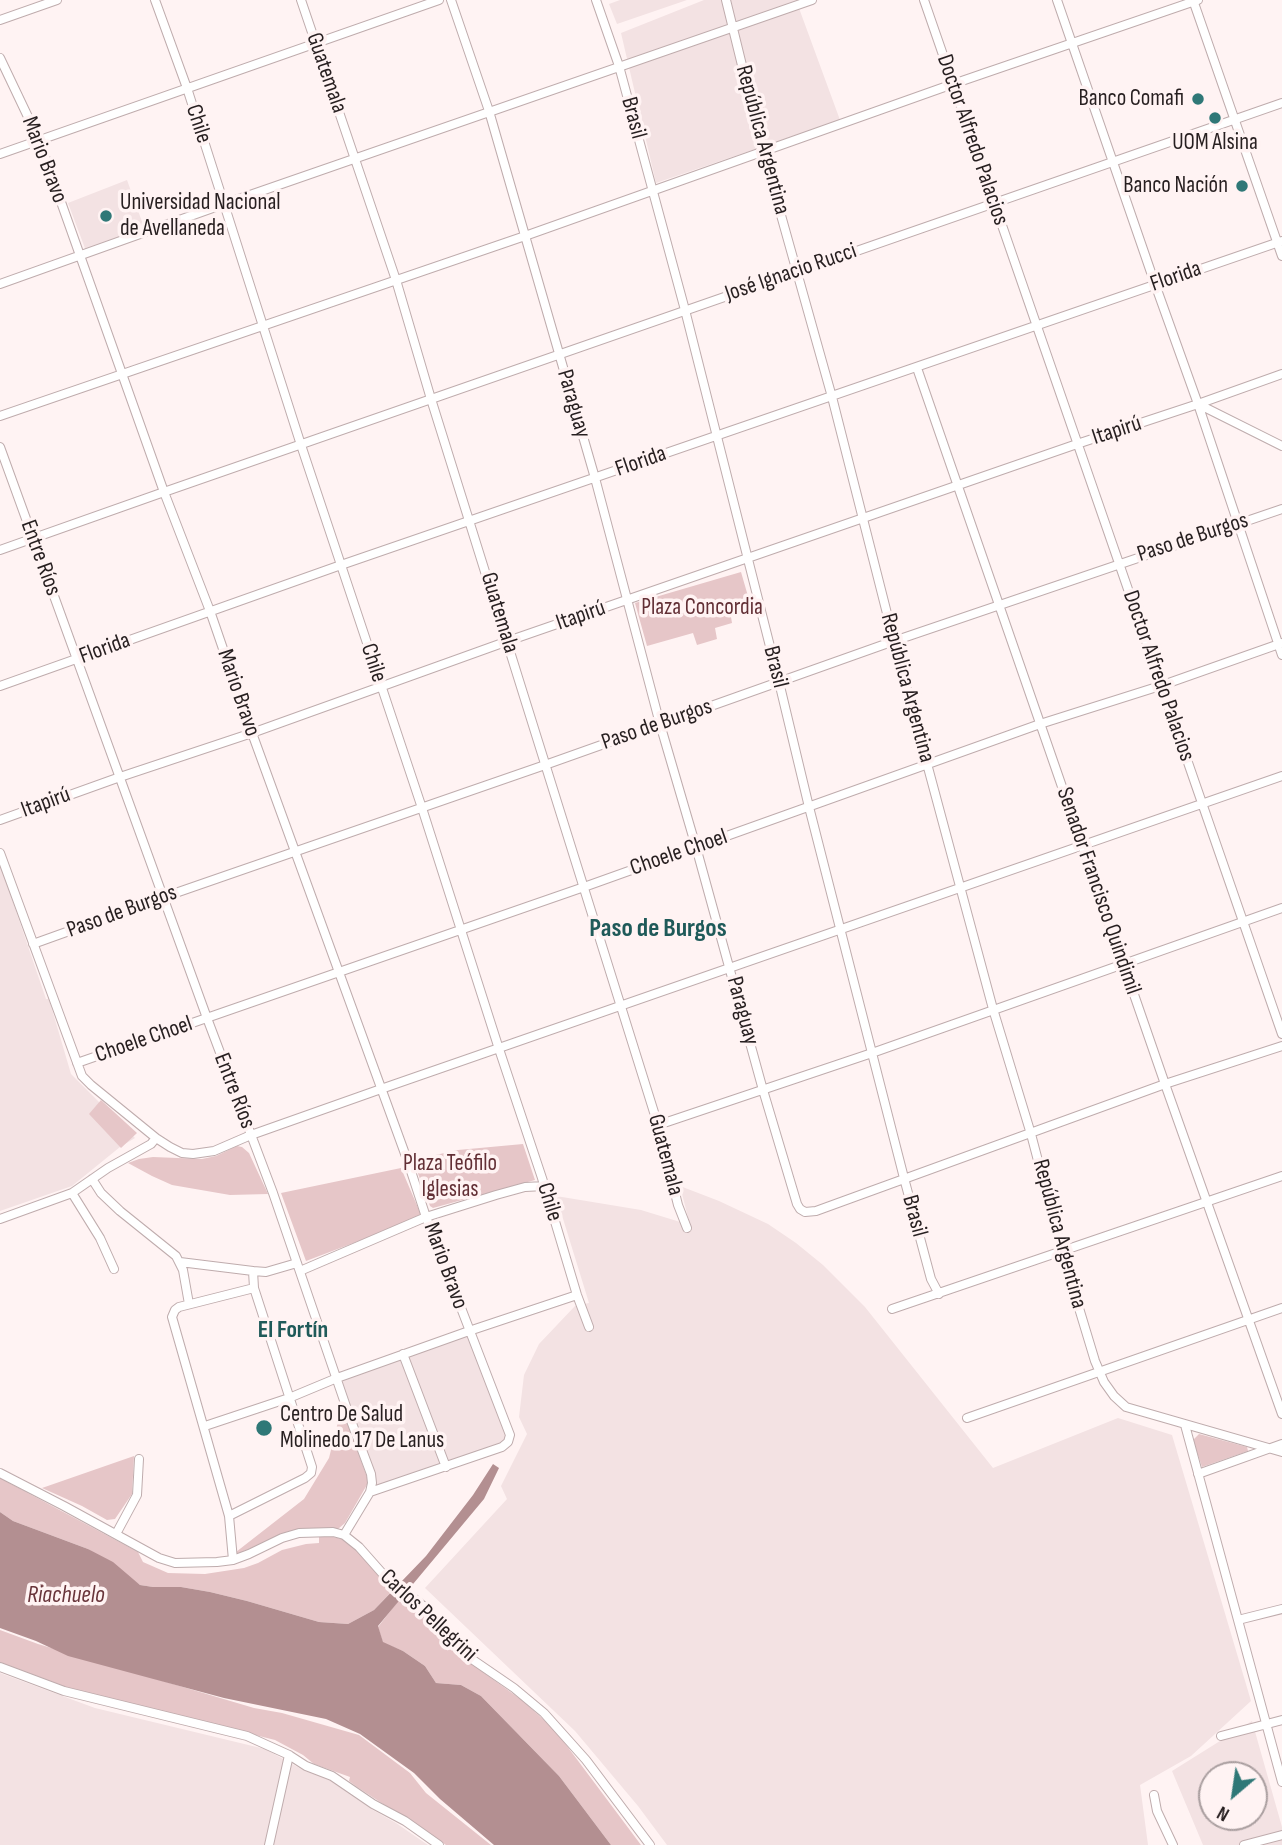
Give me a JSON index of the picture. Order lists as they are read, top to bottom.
{
  "streets": {
    "street": [
      "Guatemala",
      "Brasil",
      "Chile",
      "República Argentina",
      "Doctor Alfredo Palacios",
      "Mario Bravo",
      "José Ignacio Rucci",
      "Florida",
      "Paraguay",
      "Itapirú",
      "Paso de Burgos",
      "Entre Ríos",
      "Choele Choel",
      "Senador Francisco Quindimil",
      "Carlos Pellegrini"
    ]
  },
  "crossings": [
    ["Guatemala", "José Ignacio Rucci"],
    ["Guatemala", "Florida"],
    ["Guatemala", "Itapirú"],
    ["Guatemala", "Paso de Burgos"],
    ["Guatemala", "Choele Choel"],
    ["Brasil", "José Ignacio Rucci"],
    ["Brasil", "Florida"],
    ["Brasil", "Paraguay"],
    ["Brasil", "Itapirú"],
    ["Brasil", "Paso de Burgos"],
    ["Brasil", "Choele Choel"],
    ["Chile", "José Ignacio Rucci"],
    ["Chile", "Florida"],
    ["Chile", "Itapirú"],
    ["Chile", "Paso de Burgos"],
    ["Chile", "Choele Choel"],
    ["República Argentina", "José Ignacio Rucci"],
    ["República Argentina", "Florida"],
    ["República Argentina", "Itapirú"],
    ["República Argentina", "Paso de Burgos"],
    ["República Argentina", "Choele Choel"],
    ["Doctor Alfredo Palacios", "José Ignacio Rucci"],
    ["Doctor Alfredo Palacios", "Florida"],
    ["Doctor Alfredo Palacios", "Itapirú"],
    ["Doctor Alfredo Palacios", "Paso de Burgos"],
    ["Doctor Alfredo Palacios", "Choele Choel"],
    ["Mario Bravo", "José Ignacio Rucci"],
    ["Mario Bravo", "Florida"],
    ["Mario Bravo", "Itapirú"],
    ["Mario Bravo", "Paso de Burgos"],
    ["Mario Bravo", "Choele Choel"],
    ["José Ignacio Rucci", "Paraguay"],
    ["José Ignacio Rucci", "Entre Ríos"],
    ["Florida", "Paraguay"],
    ["Florida", "Entre Ríos"],
    ["Florida", "Senador Francisco Quindimil"],
    ["Paraguay", "Itapirú"],
    ["Paraguay", "Paso de Burgos"],
    ["Paraguay", "Choele Choel"],
    ["Itapirú", "Entre Ríos"],
    ["Itapirú", "Senador Francisco Quindimil"],
    ["Paso de Burgos", "Entre Ríos"],
    ["Paso de Burgos", "Senador Francisco Quindimil"],
    ["Entre Ríos", "Choele Choel"],
    ["Choele Choel", "Senador Francisco Quindimil"]
  ],
  "districts": ["Paso de Burgos", "El Fortín"],
  "water": ["Riachuelo"],
  "parks": ["Plaza Concordia", "Plaza Teófilo Iglesias"],
  "places": [
    "Banco Comafi",
    "UOM Alsina",
    "Banco Nación",
    "Universidad Nacional de Avellaneda",
    "Centro De Salud Molinedo 17 De Lanus"
  ],
  "north": "bottom left"
}
